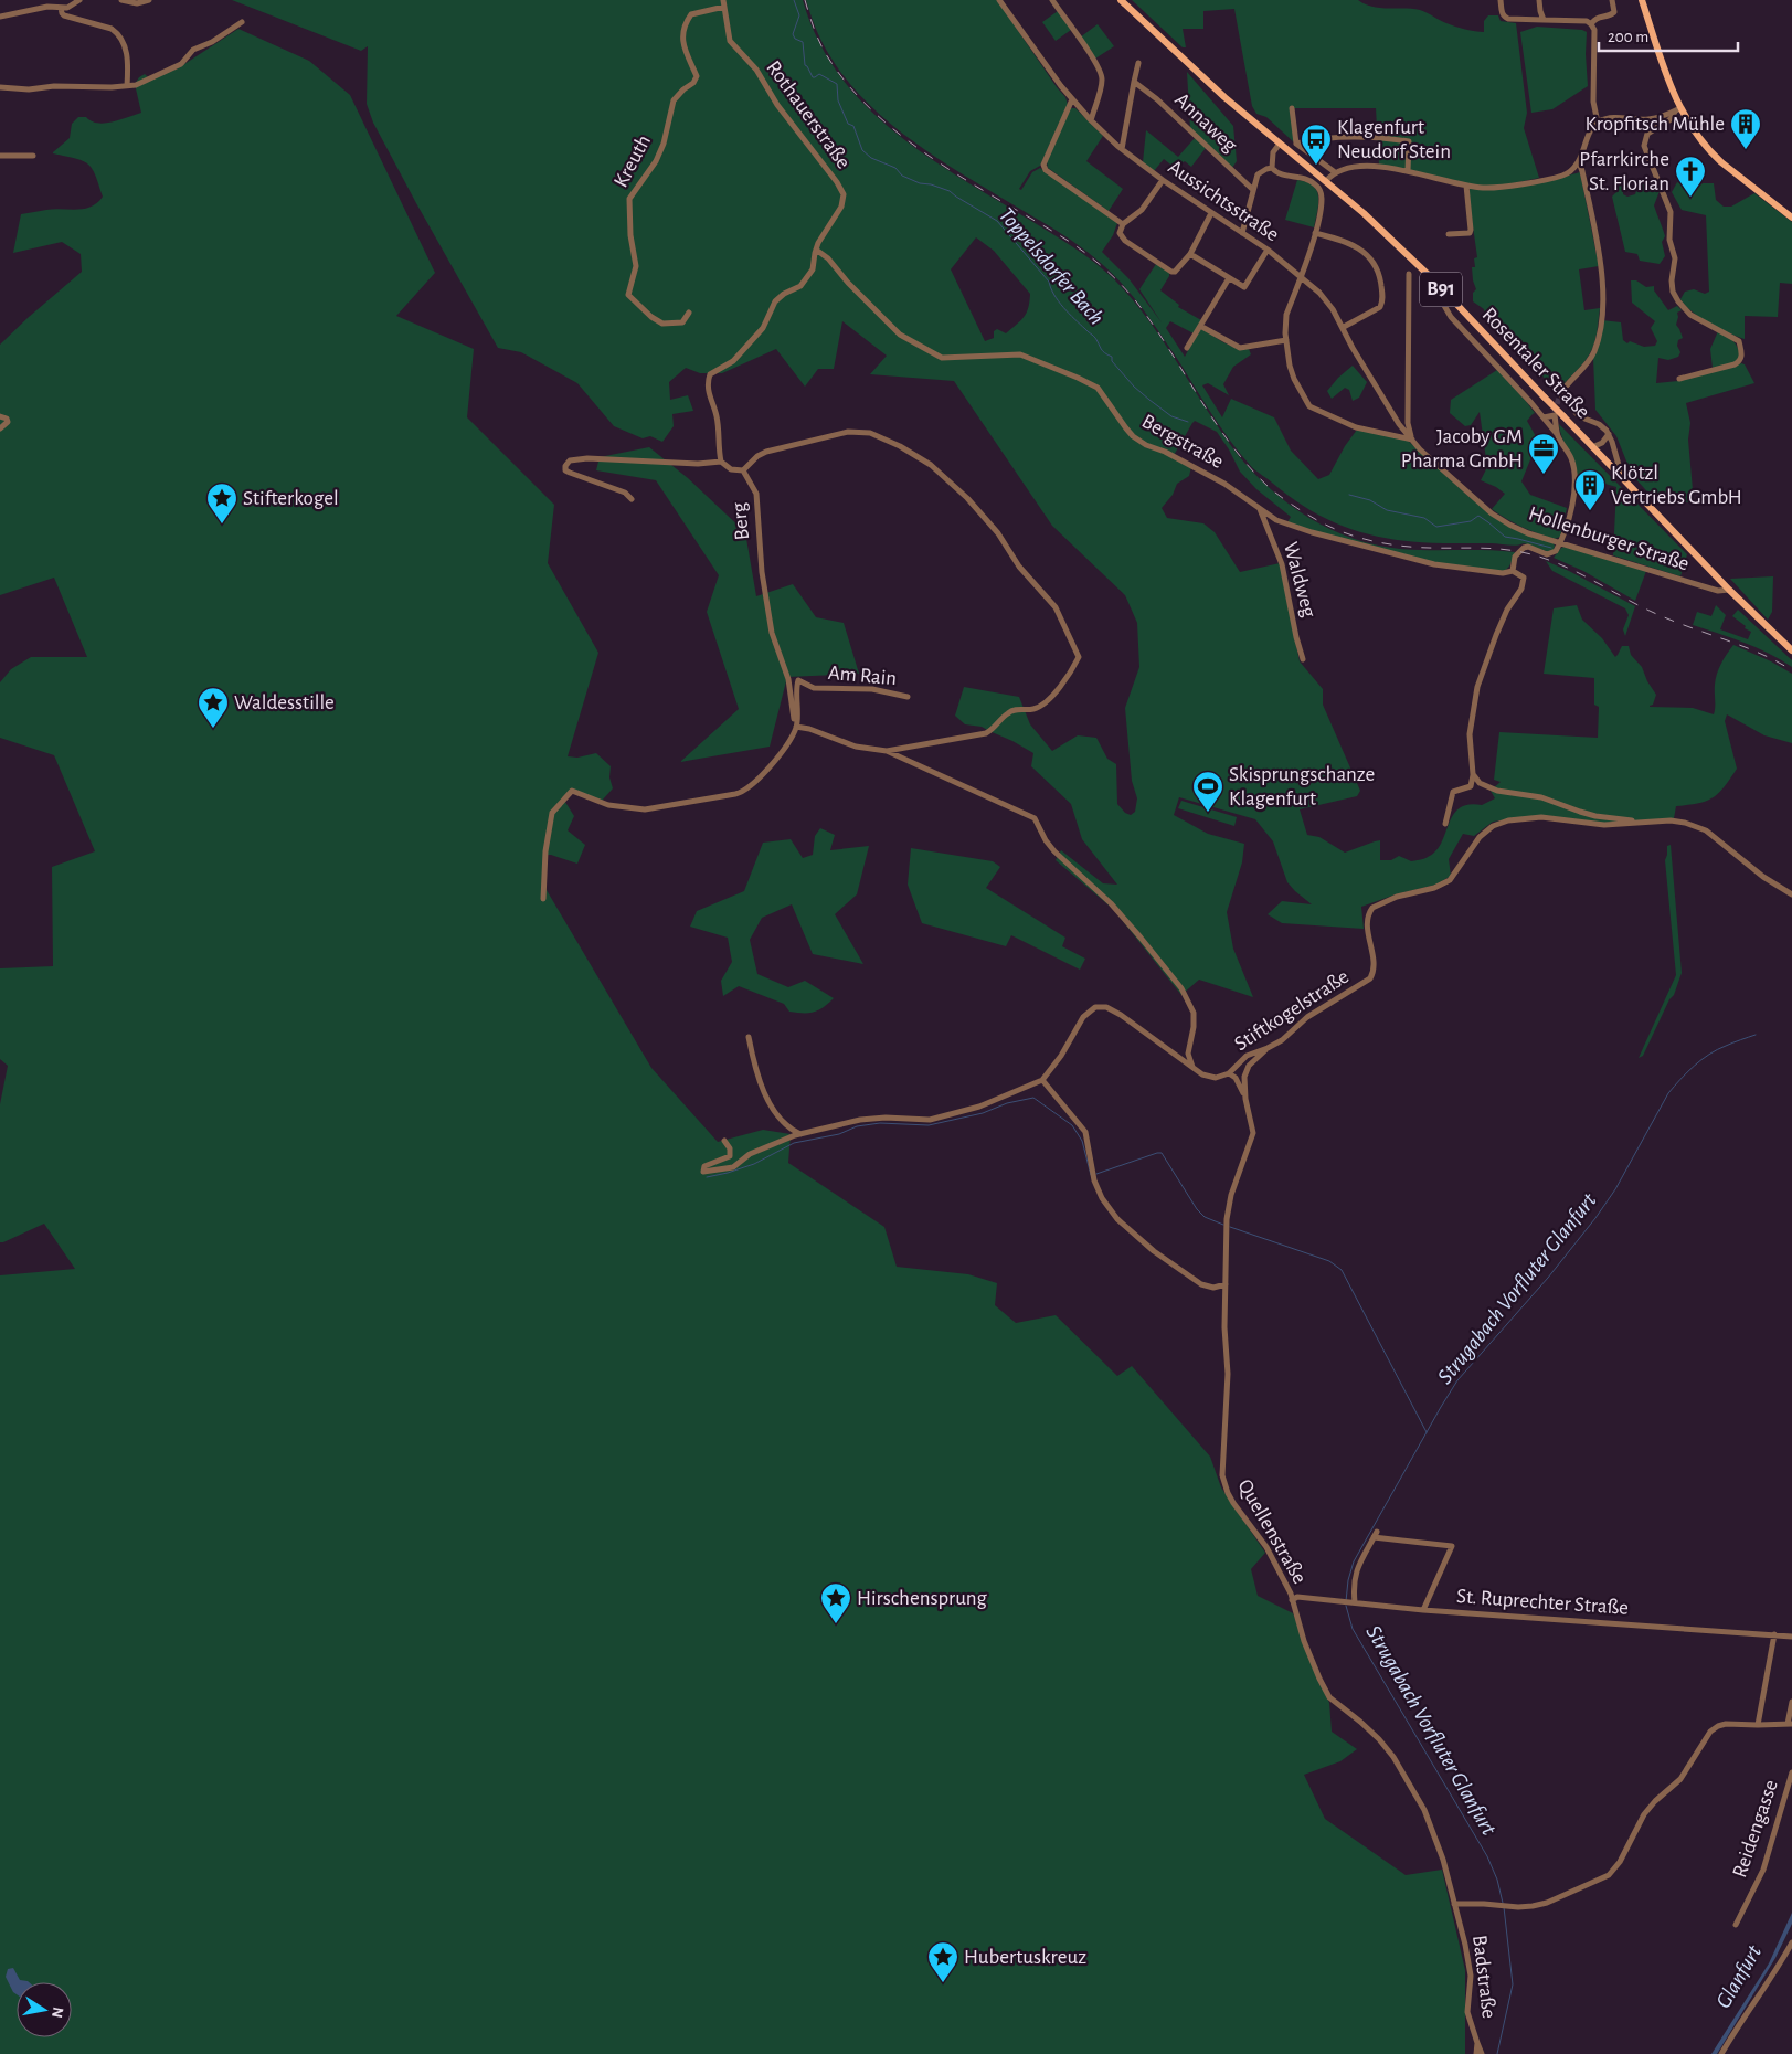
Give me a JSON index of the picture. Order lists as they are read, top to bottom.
{
  "streets": {
    "main road": ["B91", "Rosentaler Straße"],
    "street": [
      "Rothauerstraße",
      "Annaweg",
      "Kreuth",
      "Aussichtsstraße",
      "Bergstraße",
      "Berg",
      "Hollenburger Straße",
      "Waldweg",
      "Am Rain",
      "Stiftkogelstraße",
      "Quellenstraße",
      "St. Ruprechter Straße",
      "Reidengasse",
      "Badstraße"
    ]
  },
  "crossings": [
    ["Rothauerstraße", "Kreuth"],
    ["Rothauerstraße", "Bergstraße"],
    ["Aussichtsstraße", "Hollenburger Straße"],
    ["Rosentaler Straße", "Hollenburger Straße"],
    ["Bergstraße", "Waldweg"],
    ["Berg", "Am Rain"],
    ["Stiftkogelstraße", "Quellenstraße"],
    ["Quellenstraße", "St. Ruprechter Straße"],
    ["Quellenstraße", "Badstraße"]
  ],
  "water": ["Toppelsdorfer Bach", "Strugabach Vorfluter Glanfurt", "Glanfurt"],
  "places": {
    "building": ["Kropfitsch Mühle", "Klötzl Vertriebs GmbH"],
    "bus stop": ["Klagenfurt Neudorf Stein"],
    "church": ["Pfarrkirche St. Florian"],
    "office": ["Jacoby GM Pharma GmbH"],
    "place": [
      "Stifterkogel",
      "Waldesstille",
      "Hirschensprung",
      "Hubertuskreuz"
    ],
    "sports": ["Skisprungschanze Klagenfurt"]
  },
  "scale_bar": "200 m",
  "north": "right"
}
